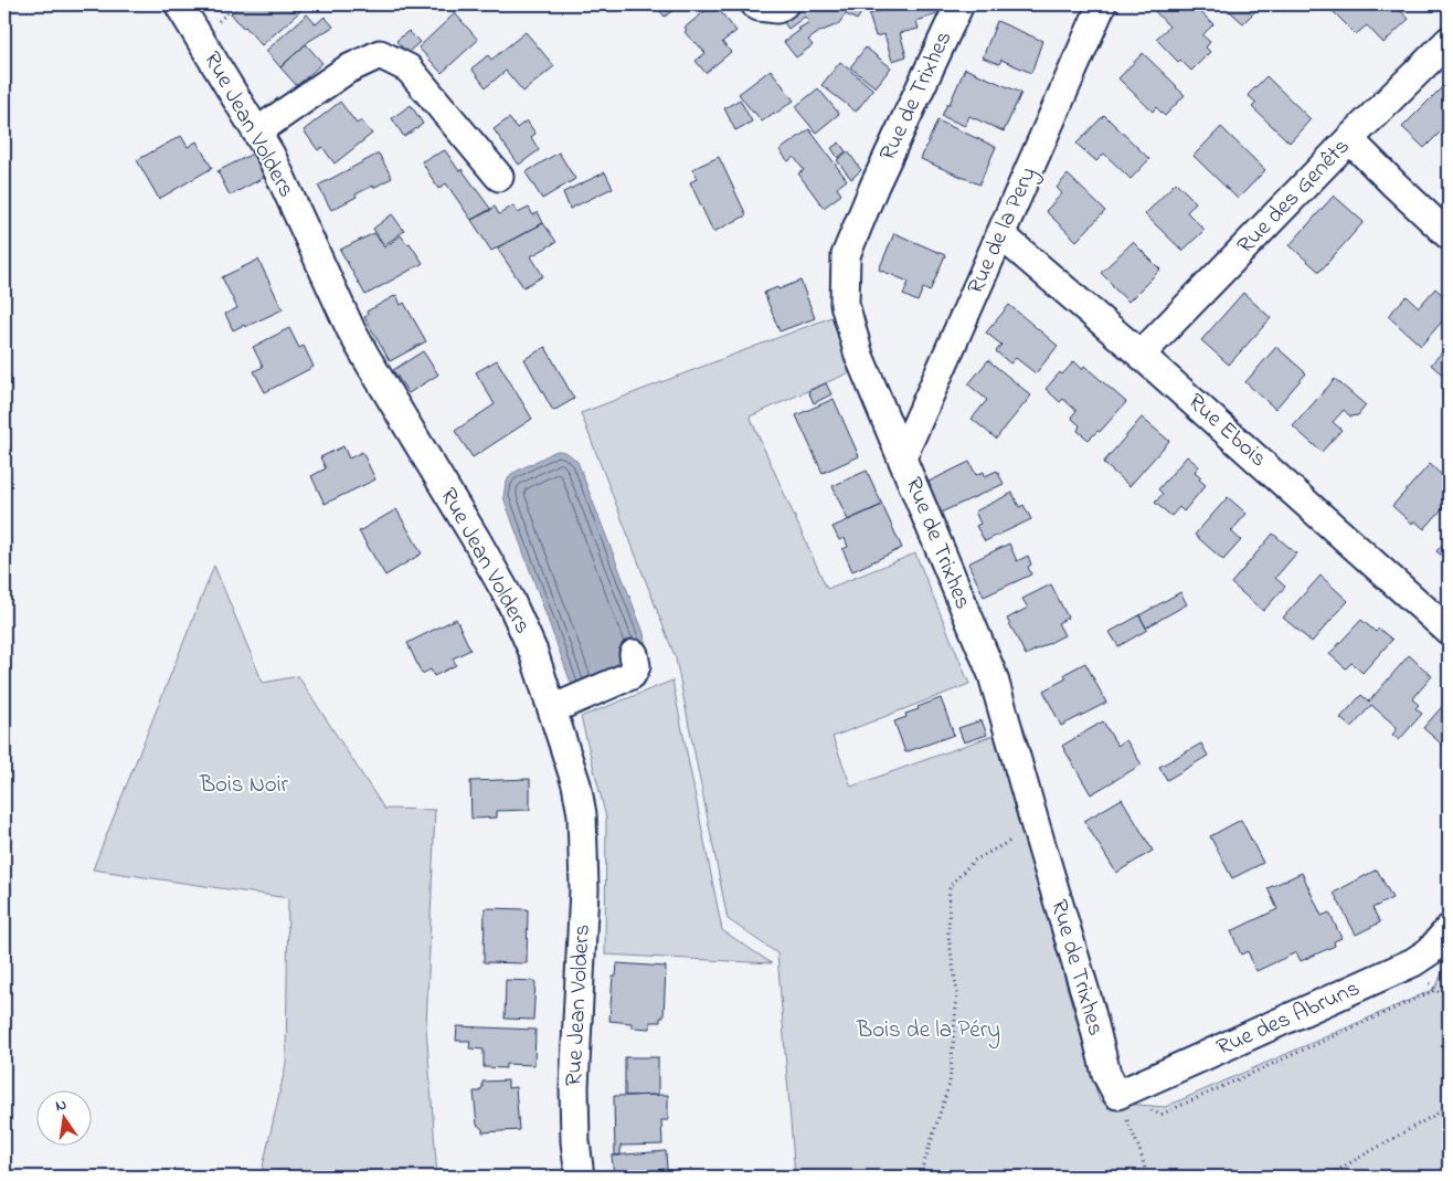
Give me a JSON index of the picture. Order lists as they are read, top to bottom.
{
  "streets": {
    "street": [
      "Rue de Trixhes",
      "Rue Jean Volders",
      "Rue des Genêts",
      "Rue de la Pery",
      "Rue Ebois",
      "Rue des Abruns"
    ]
  },
  "crossings": [
    ["Rue de Trixhes", "Rue de la Pery"],
    ["Rue de Trixhes", "Rue des Abruns"],
    ["Rue des Genêts", "Rue Ebois"],
    ["Rue de la Pery", "Rue Ebois"]
  ],
  "parks": ["Bois Noir", "Bois de la Péry"],
  "north": "top"
}
